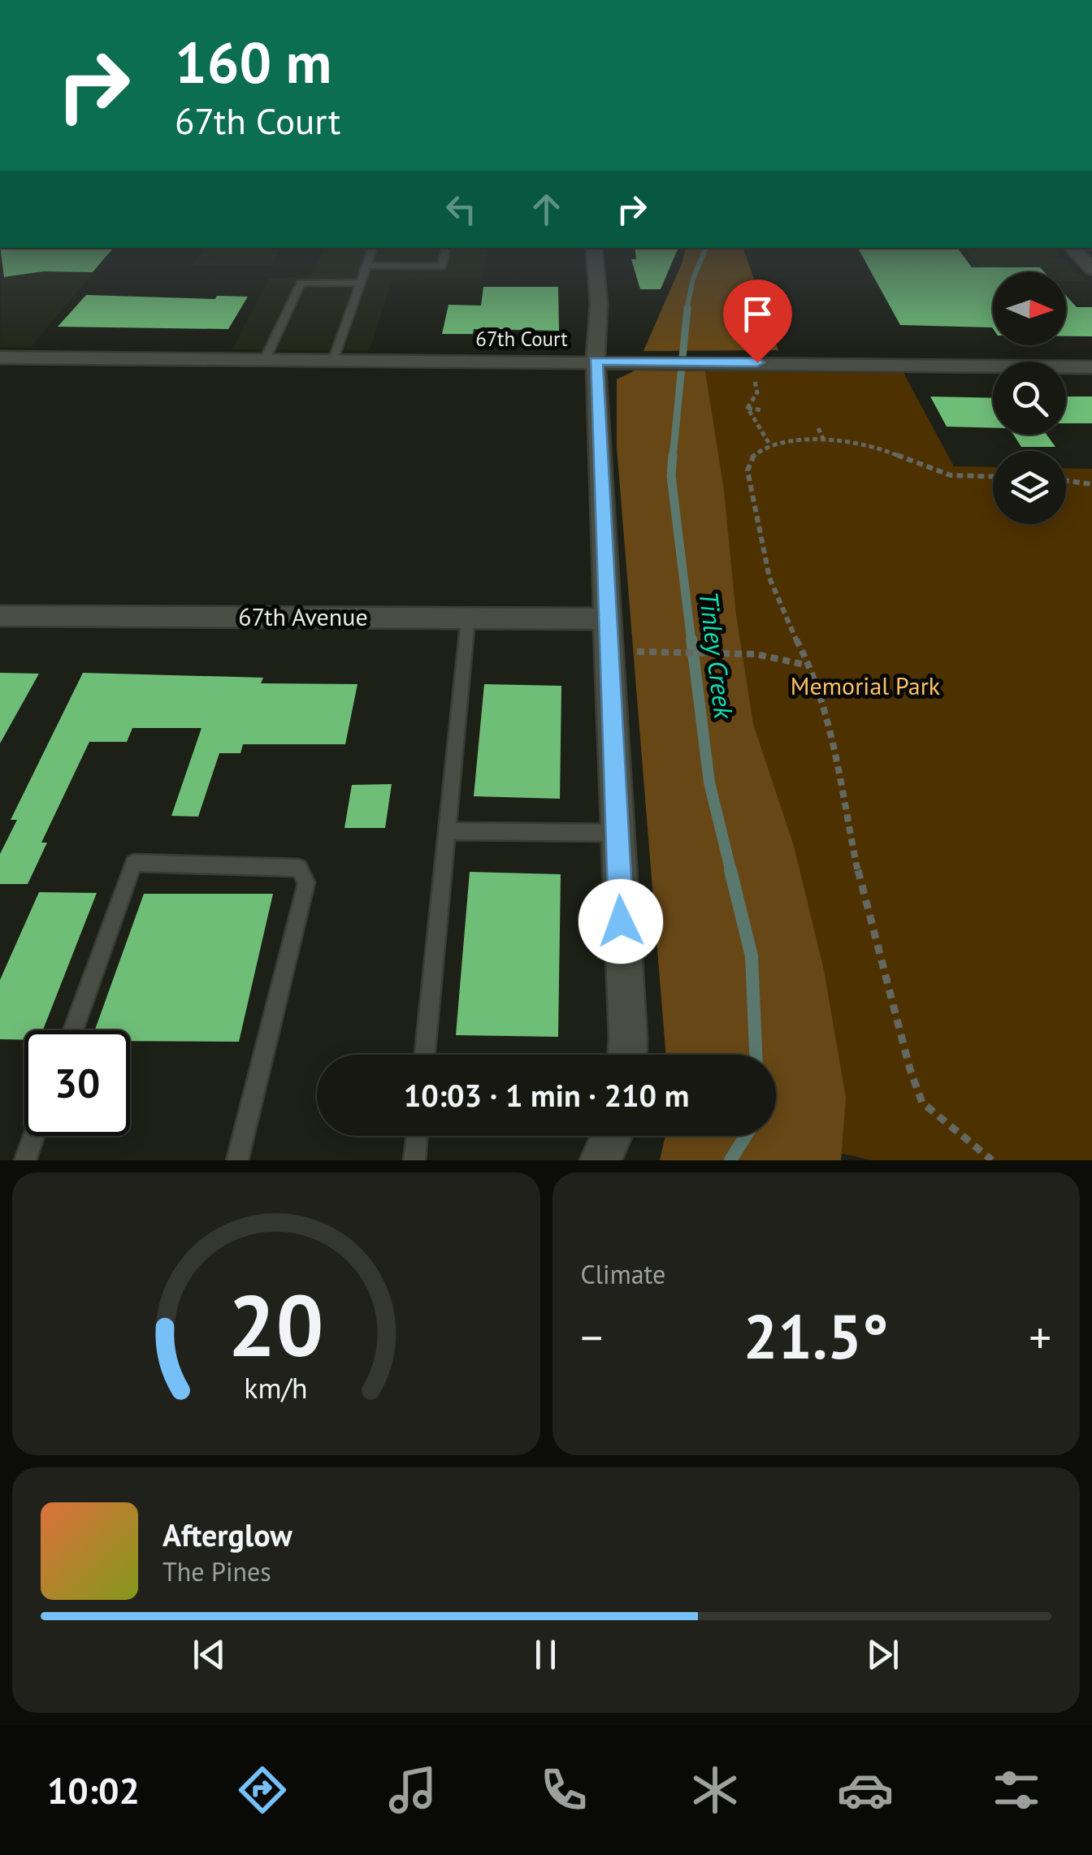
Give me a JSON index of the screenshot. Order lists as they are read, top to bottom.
{
  "streets": {
    "street": ["67th Court", "67th Avenue"]
  },
  "water": ["Tinley Creek"],
  "parks": ["Memorial Park"],
  "north": "right",
  "page": {
    "turn": ["160 m", "67th Court"],
    "limit": "30",
    "trip": "10:03 · 1 min · 210 m",
    "tile": "Climate",
    "heat": ["−", "21.5°", "+"],
    "song": ["Afterglow", "The Pines"],
    "tabs": "10:02",
    "gauge": ["20", "km/h"]
  }
}
